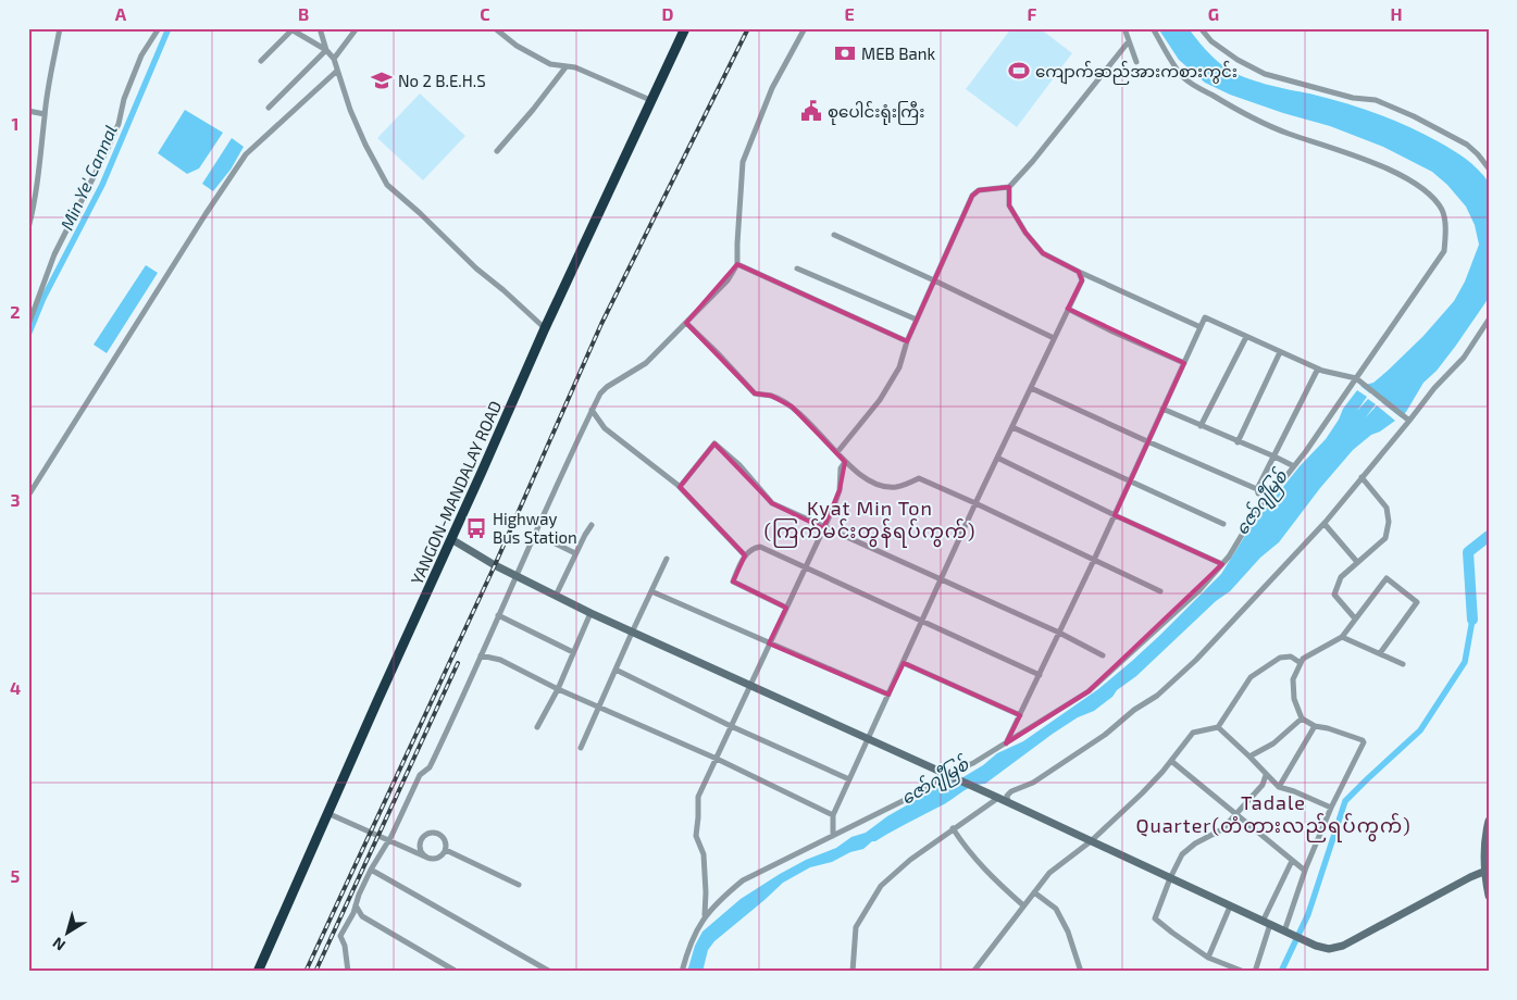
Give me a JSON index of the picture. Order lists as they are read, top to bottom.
{
  "streets": {
    "highway": ["YANGON-MANDALAY ROAD"]
  },
  "districts": ["Kyat Min Ton (ကြက်မင်းတွန်ရပ်ကွက်)", "Tadale Quarter(တံတားလည်ရပ်ကွက်)"],
  "water": ["Min Ye' Cannal", "ဇော်ဂျီမြစ်"],
  "places": {
    "bank": ["MEB Bank"],
    "sports": ["ကျောက်ဆည်အားကစားကွင်း"],
    "school or university": ["No 2 B.E.H.S"],
    "public building": ["စုပေါင်းရုံးကြီး"],
    "bus stop": ["Highway Bus Station"]
  },
  "north": "bottom left",
  "grid": {
    "columns": [
      "A",
      "B",
      "C",
      "D",
      "E",
      "F",
      "G",
      "H"
    ],
    "rows": [
      "1",
      "2",
      "3",
      "4",
      "5"
    ]
  }
}
